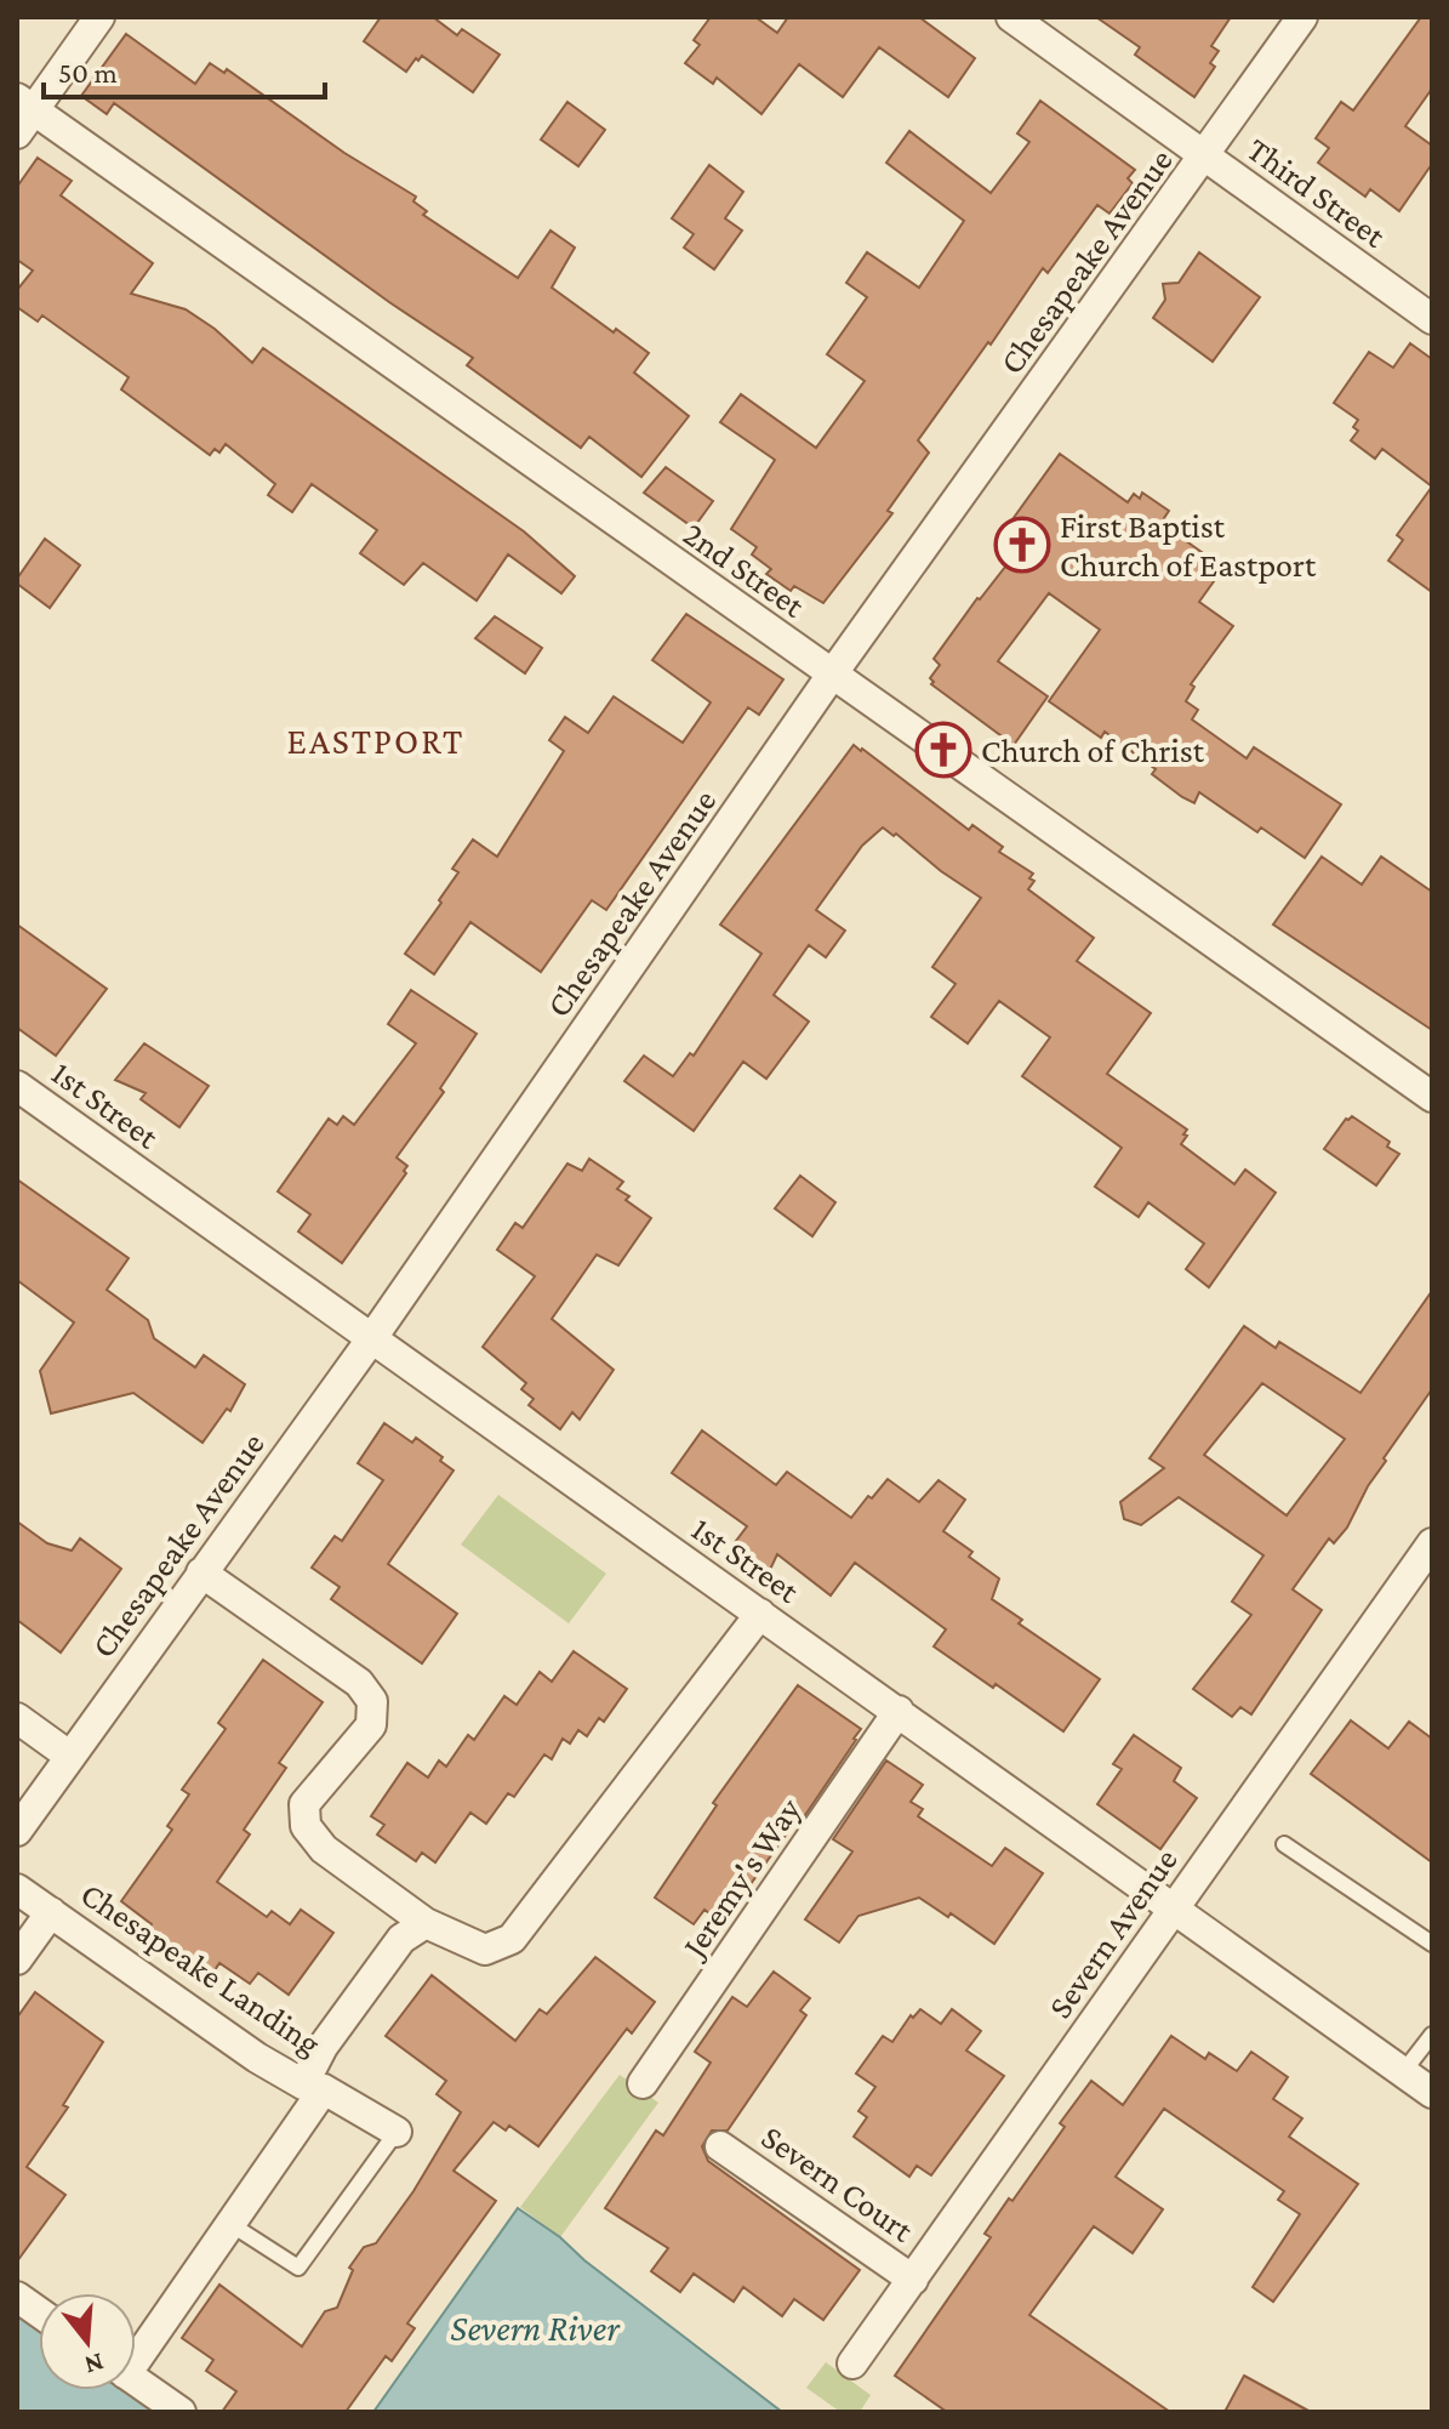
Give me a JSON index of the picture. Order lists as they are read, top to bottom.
{
  "streets": {
    "street": [
      "Third Street",
      "Chesapeake Avenue",
      "2nd Street",
      "1st Street",
      "Jeremy's Way",
      "Severn Avenue",
      "Chesapeake Landing",
      "Severn Court"
    ]
  },
  "crossings": [
    ["Third Street", "Chesapeake Avenue"],
    ["Chesapeake Avenue", "2nd Street"],
    ["Chesapeake Avenue", "1st Street"],
    ["1st Street", "Jeremy's Way"],
    ["1st Street", "Severn Avenue"],
    ["Severn Avenue", "Severn Court"]
  ],
  "districts": ["EASTPORT"],
  "water": ["Severn River"],
  "places": {
    "church": ["First Baptist Church of Eastport", "Church of Christ"]
  },
  "scale_bar": "50 m",
  "north": "bottom"
}
